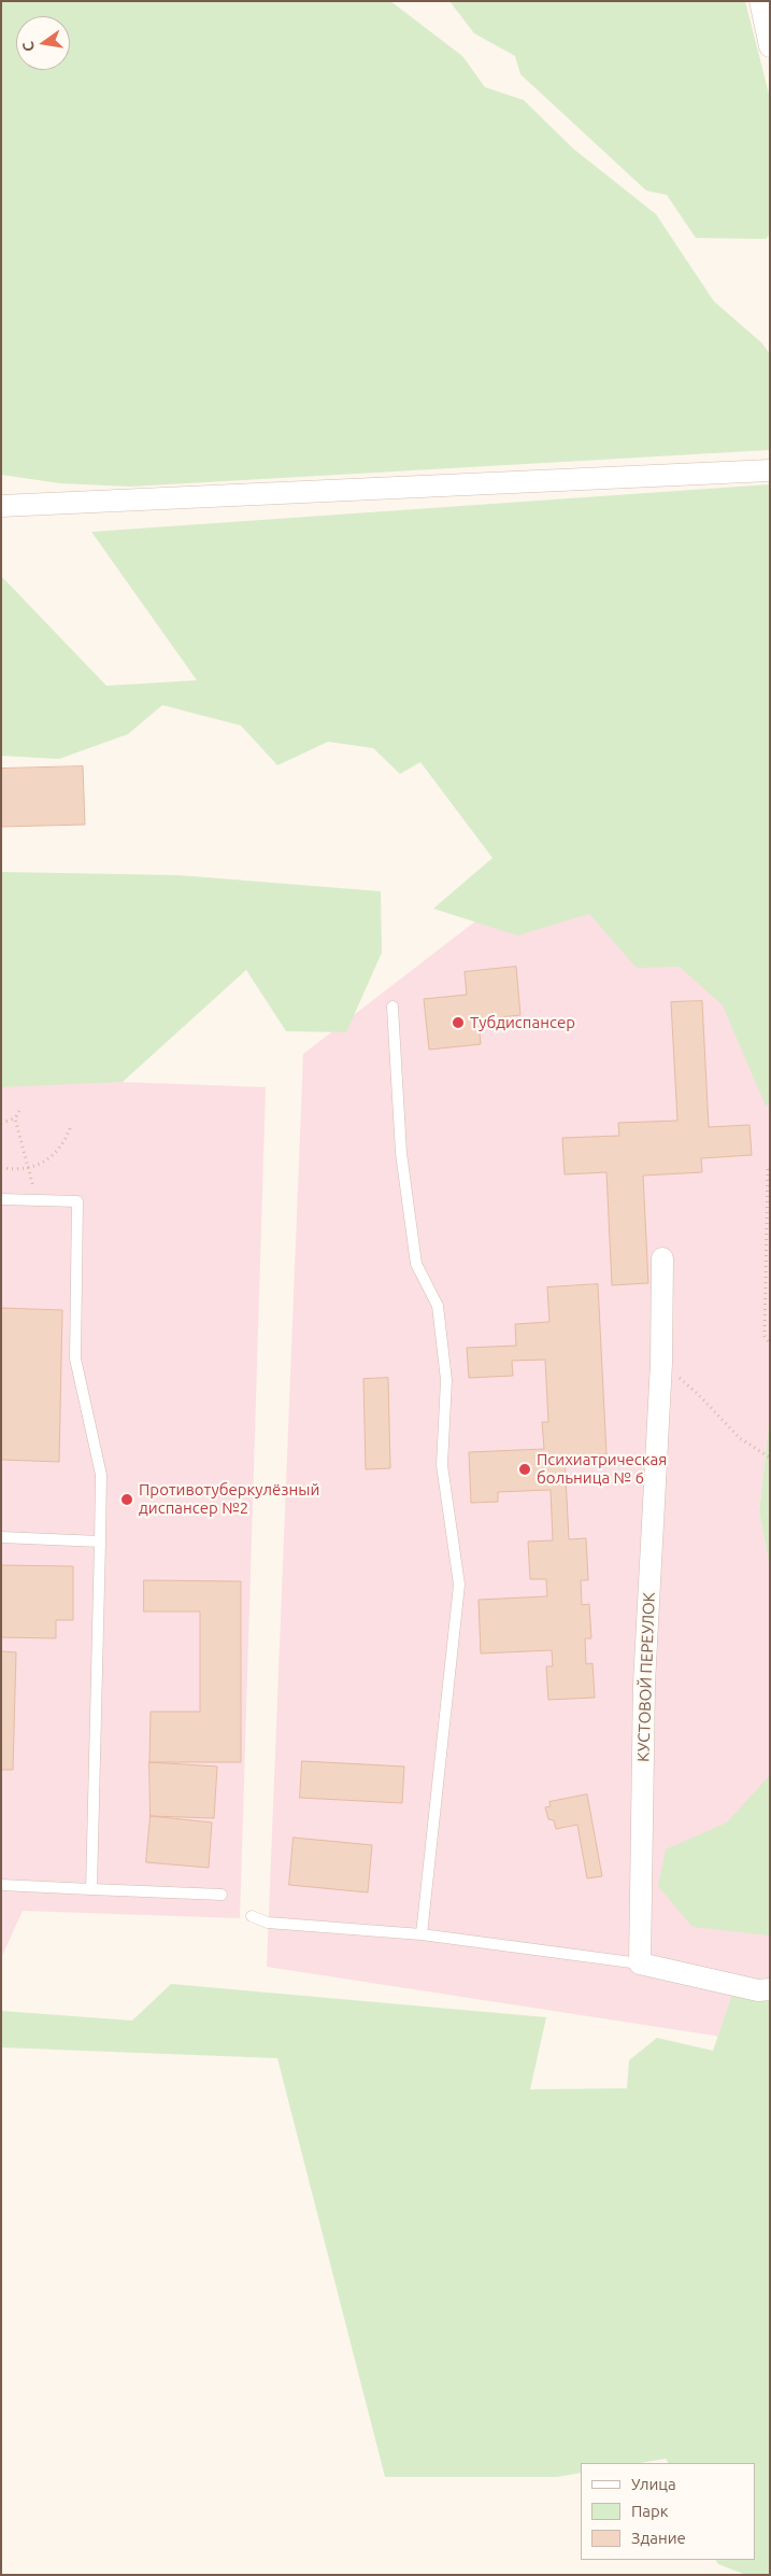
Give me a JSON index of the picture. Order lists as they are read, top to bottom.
{
  "streets": {
    "street": ["КУСТОВОЙ ПЕРЕУЛОК"]
  },
  "places": ["Тубдиспансер", "Психиатрическая больница № 6", "Противотуберкулёзный диспансер №2"],
  "legend": ["Улица", "Парк", "Здание"],
  "north": "left"
}
